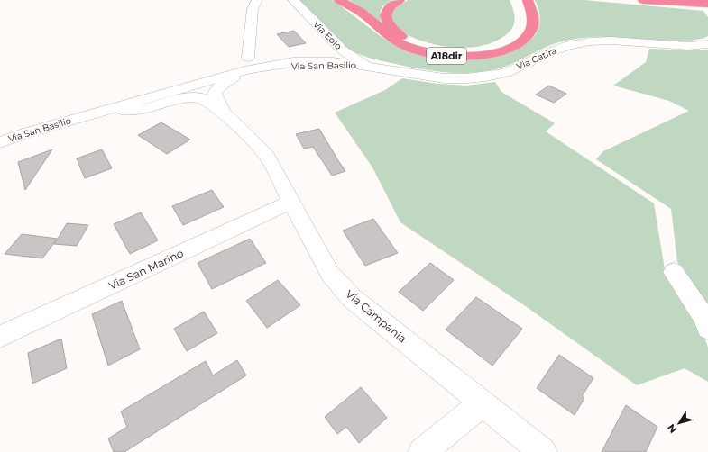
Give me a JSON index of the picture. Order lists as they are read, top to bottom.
{
  "streets": {
    "highway": ["A18dir"],
    "street": [
      "Via Eolo",
      "Via Catira",
      "Via San Basilio",
      "Via San Marino",
      "Via Campania"
    ]
  },
  "crossings": [
    ["Via Eolo", "Via Catira"],
    ["Via Eolo", "Via San Basilio"],
    ["Via Catira", "Via San Basilio"],
    ["Via San Marino", "Via Campania"]
  ],
  "north": "bottom left"
}
